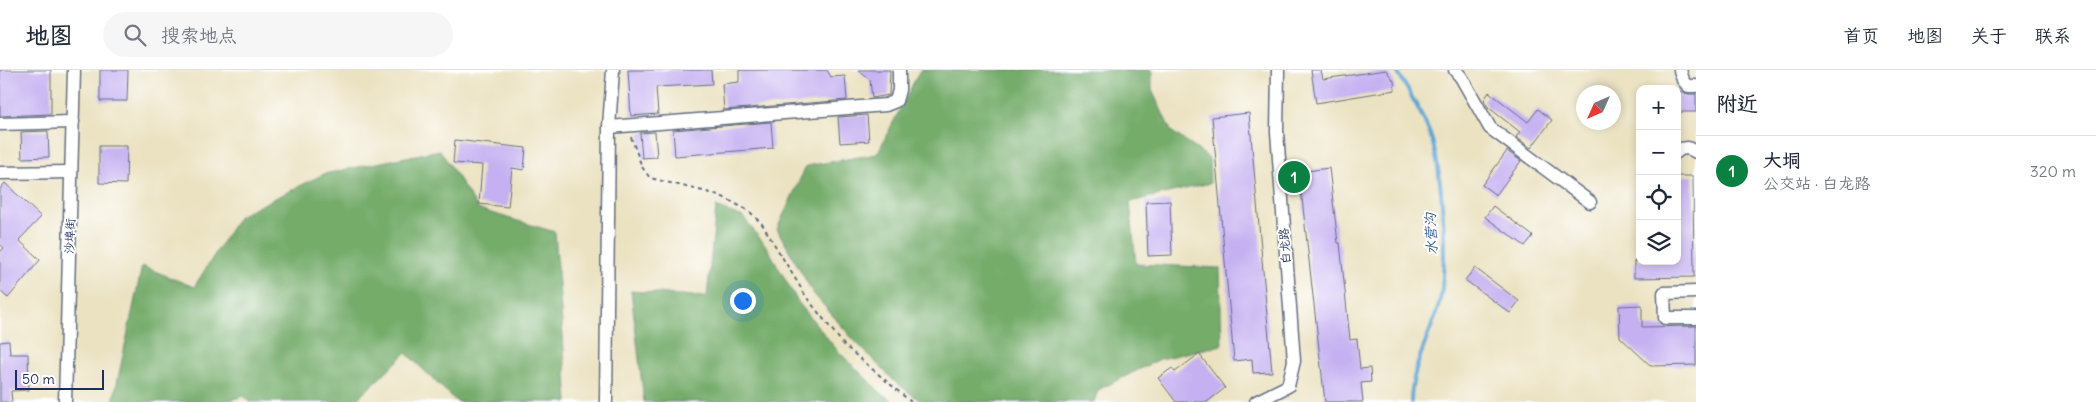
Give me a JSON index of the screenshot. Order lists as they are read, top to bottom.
{
  "streets": {
    "street": ["沙埠街", "白龙路"]
  },
  "water": ["水营沟"],
  "scale_bar": "50 m",
  "north": "bottom left",
  "page": {
    "header": "地图",
    "search": "搜索地点",
    "nav": [
      "首页",
      "地图",
      "关于",
      "联系"
    ],
    "heading": "附近",
    "map_buttons": ["+", "−"],
    "list": [
      {
        "mark": "1",
        "name": "大垌",
        "note": "公交站 · 白龙路",
        "value": "320 m"
      }
    ],
    "pins": "1",
    "scale": "50 m"
  }
}
